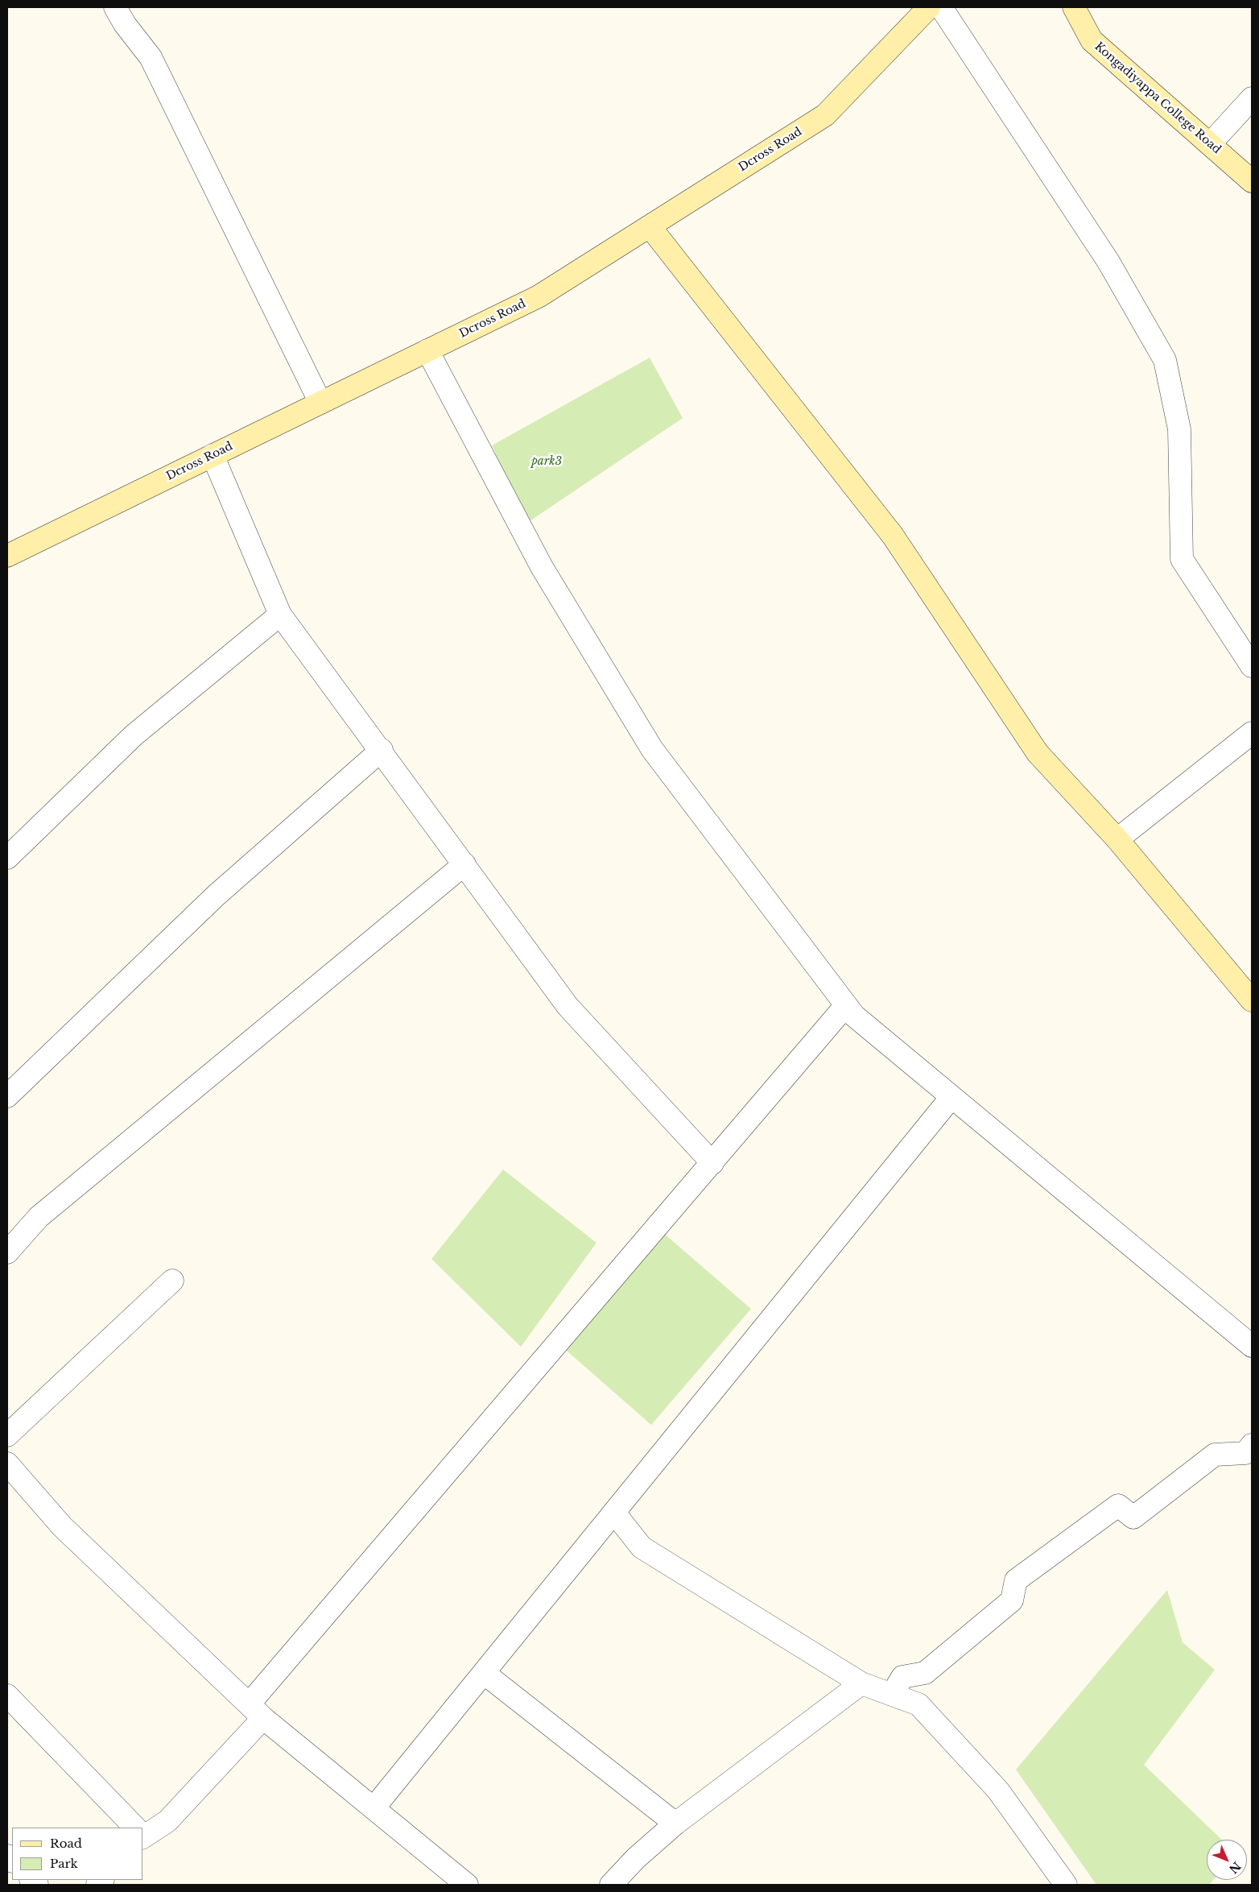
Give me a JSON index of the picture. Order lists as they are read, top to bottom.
{
  "streets": {
    "street": ["Kongadiyappa College Road", "Dcross Road"]
  },
  "parks": ["park3"],
  "legend": ["Road", "Park"],
  "north": "bottom right"
}
